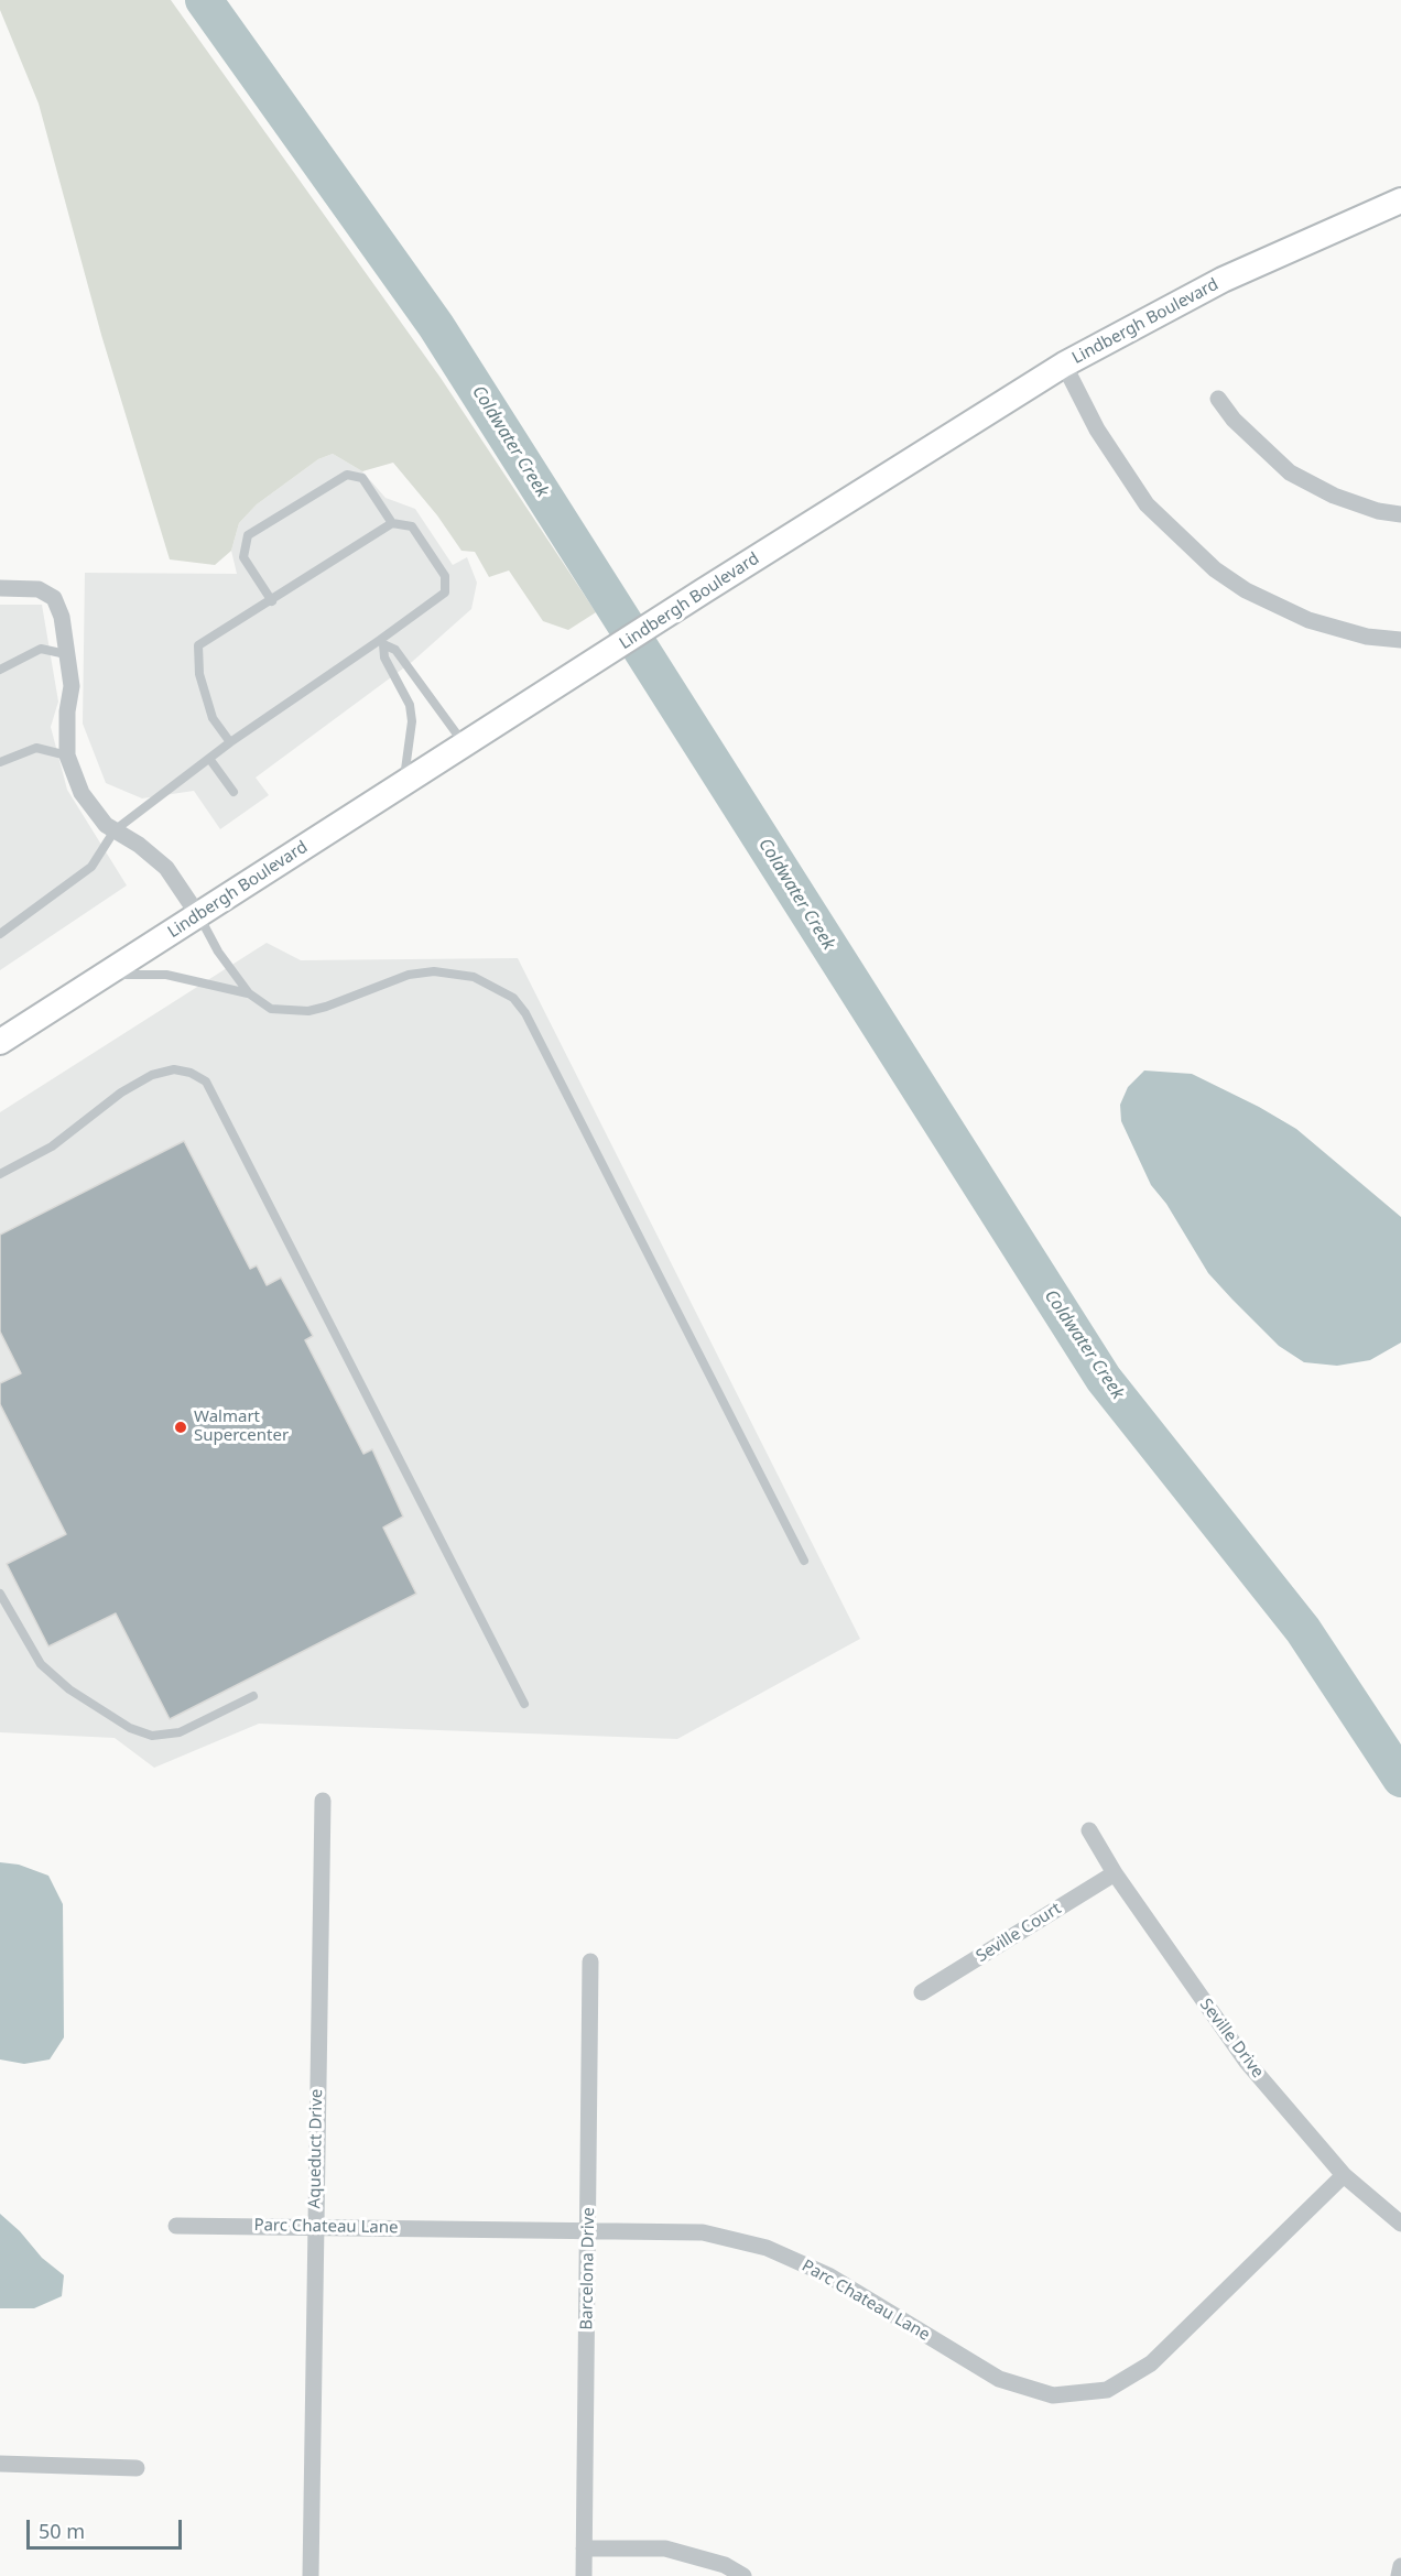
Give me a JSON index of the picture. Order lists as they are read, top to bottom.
{
  "streets": {
    "main road": ["Lindbergh Boulevard"],
    "street": [
      "Seville Court",
      "Seville Drive",
      "Aqueduct Drive",
      "Parc Chateau Lane",
      "Barcelona Drive"
    ]
  },
  "crossings": [
    ["Seville Court", "Seville Drive"],
    ["Seville Drive", "Parc Chateau Lane"],
    ["Aqueduct Drive", "Parc Chateau Lane"],
    ["Parc Chateau Lane", "Barcelona Drive"]
  ],
  "water": ["Coldwater Creek"],
  "places": ["Walmart Supercenter"],
  "scale_bar": "50 m"
}
